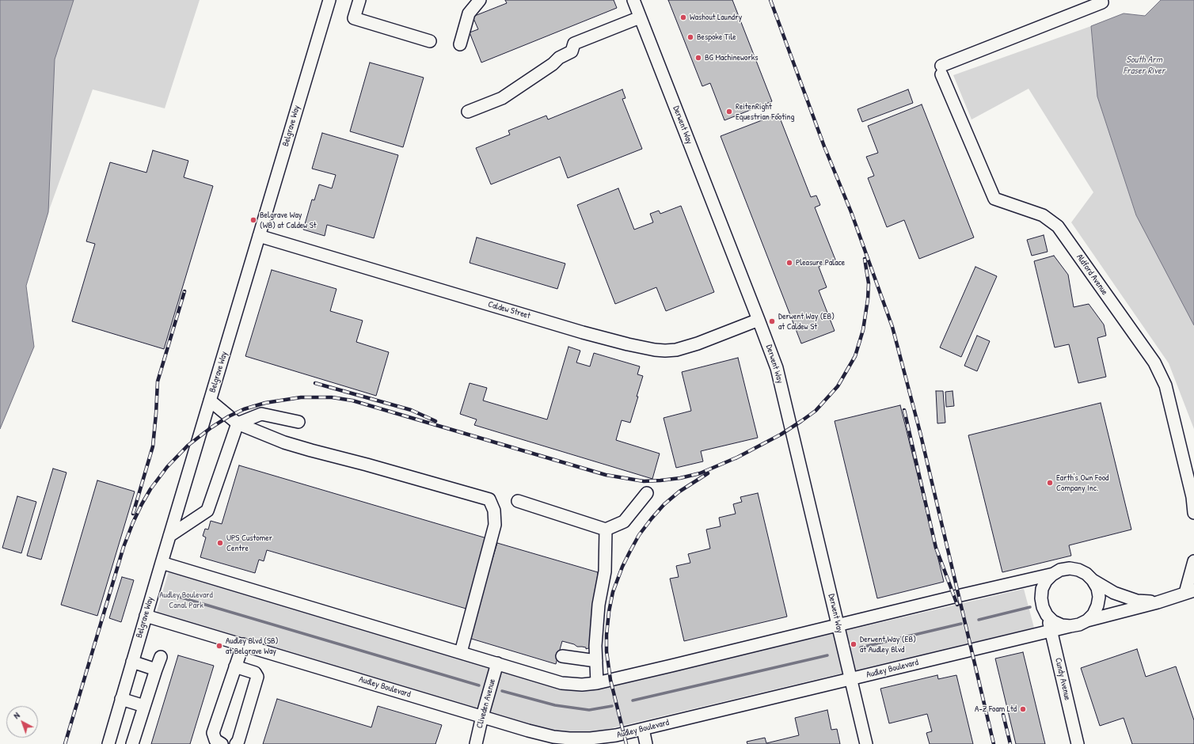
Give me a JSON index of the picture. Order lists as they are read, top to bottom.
{
  "streets": {
    "street": [
      "Derwent Way",
      "Belgrave Way",
      "Aldford Avenue",
      "Caldew Street",
      "Audley Boulevard",
      "Cundy Avenue",
      "Cliveden Avenue"
    ]
  },
  "crossings": [
    ["Derwent Way", "Caldew Street"],
    ["Derwent Way", "Audley Boulevard"],
    ["Belgrave Way", "Caldew Street"],
    ["Belgrave Way", "Audley Boulevard"],
    ["Audley Boulevard", "Cundy Avenue"],
    ["Audley Boulevard", "Cliveden Avenue"]
  ],
  "water": ["South Arm Fraser River"],
  "parks": ["Audley Boulevard Canal Park"],
  "places": [
    "Washout Laundry",
    "Bespoke Tile",
    "BG Machineworks",
    "ReitenRight Equestrian Footing",
    "Belgrave Way (WB) at Caldew St",
    "Pleasure Palace",
    "Derwent Way (EB) at Caldew St",
    "Earth's Own Food Company Inc.",
    "UPS Customer Centre",
    "Derwent Way (EB) at Audley Blvd",
    "Audley Blvd (SB) at Belgrave Way",
    "A-Z Foam Ltd"
  ],
  "north": "top left"
}
